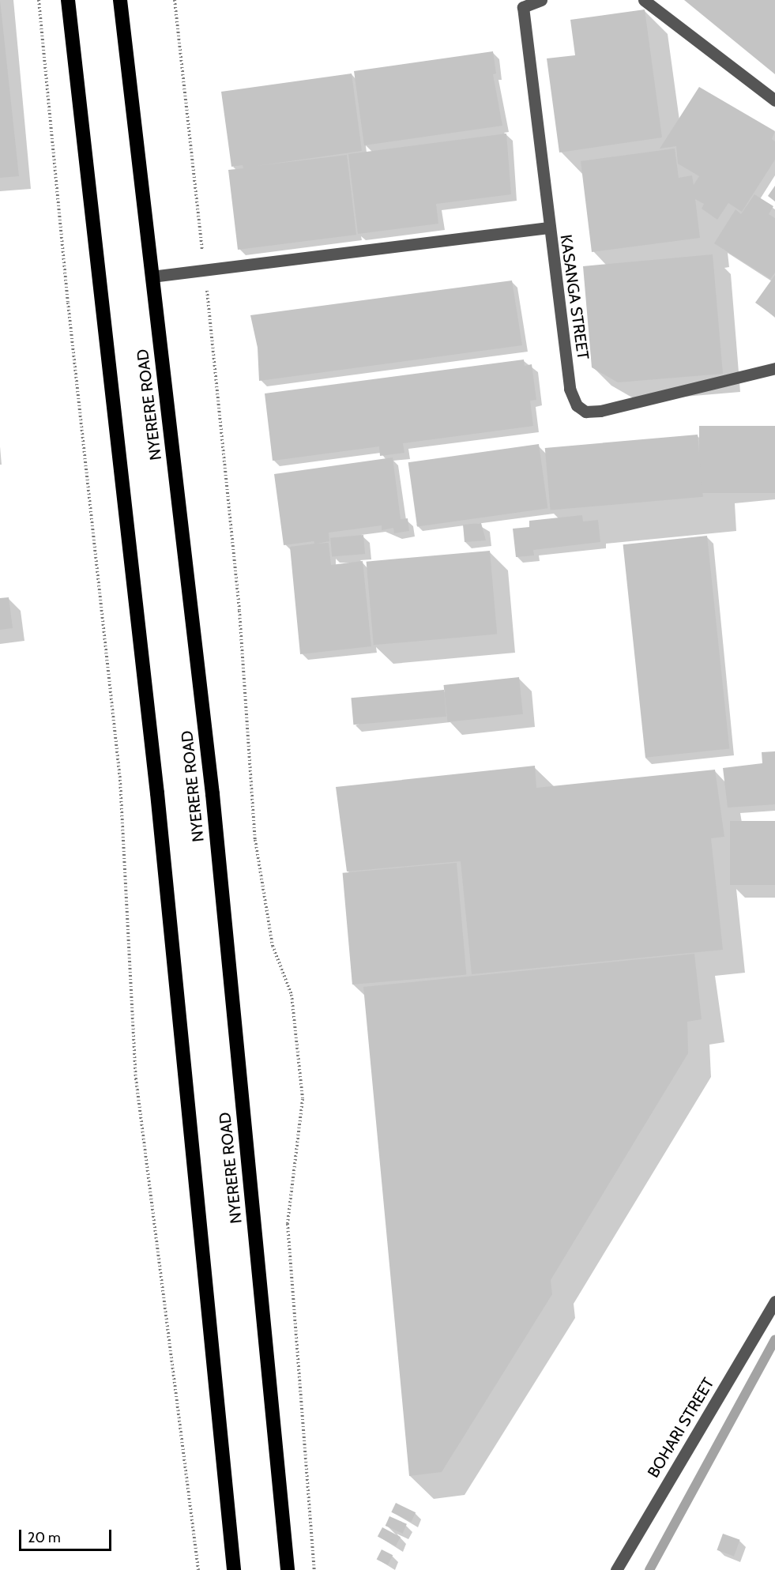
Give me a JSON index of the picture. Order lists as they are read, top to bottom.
{
  "streets": {
    "highway": ["NYERERE ROAD"],
    "street": ["KASANGA STREET", "BOHARI STREET"]
  },
  "scale_bar": "20 m"
}
